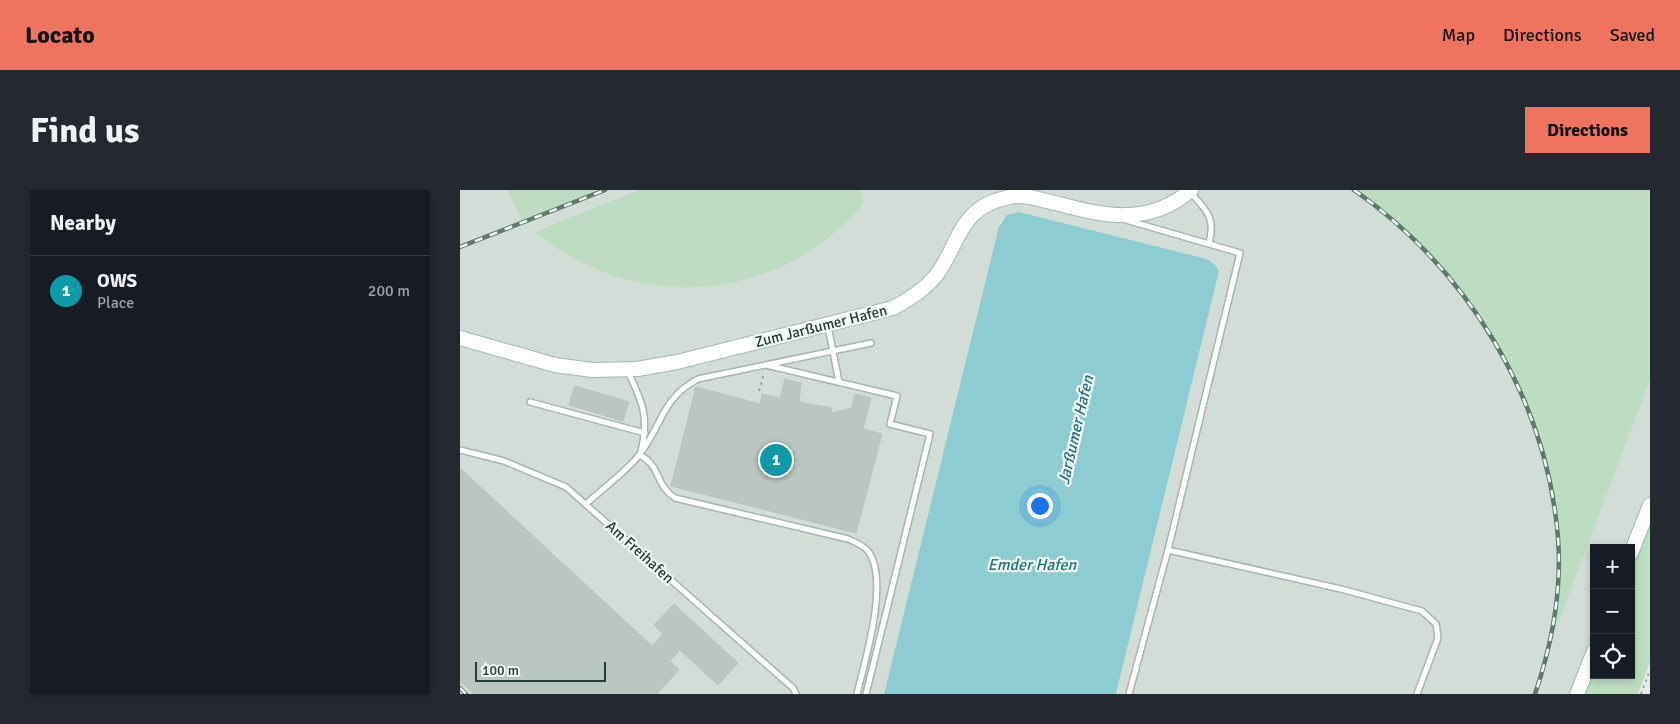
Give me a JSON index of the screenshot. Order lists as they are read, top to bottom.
{
  "streets": {
    "street": ["Zum Jarßumer Hafen"],
    "lane": ["Am Freihafen"]
  },
  "water": ["Jarßumer Hafen", "Emder Hafen"],
  "scale_bar": "100 m",
  "page": {
    "header": "Locato",
    "nav": ["Map", "Directions", "Saved"],
    "buttons": "Directions",
    "title": "Find us",
    "heading": "Nearby",
    "list": [
      {
        "mark": "1",
        "name": "OWS",
        "note": "Place",
        "value": "200 m"
      }
    ],
    "pins": "1",
    "map_buttons": ["+", "−"],
    "scale": "100 m"
  }
}
